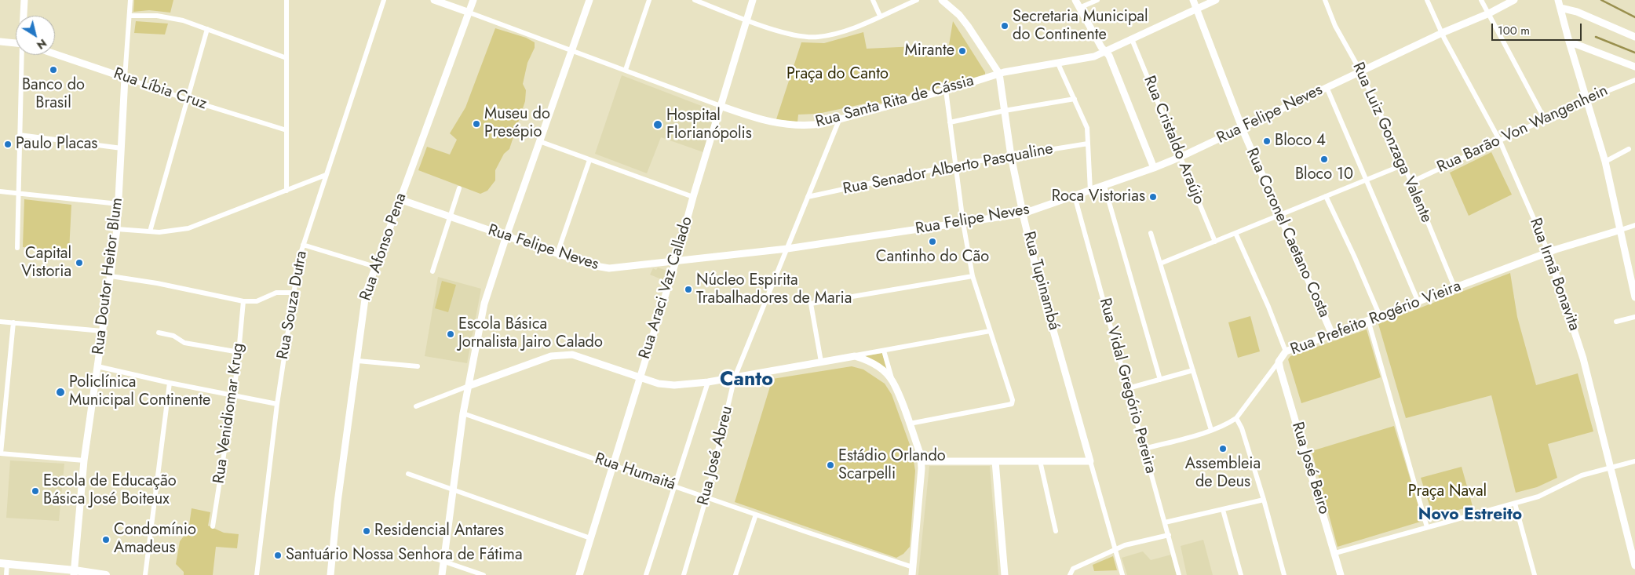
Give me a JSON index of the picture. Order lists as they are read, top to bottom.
{
  "streets": {
    "street": [
      "Rua Líbia Cruz",
      "Rua Santa Rita de Cássia",
      "Rua Felipe Neves",
      "Rua Barão Von Wangenhein",
      "Rua Cristaldo Araújo",
      "Rua Luiz Gonzaga Valente",
      "Rua Senador Alberto Pasqualine",
      "Rua Coronel Caetano Costa",
      "Rua Afonso Pena",
      "Rua Irmã Bonavita",
      "Rua Doutor Heitor Blum",
      "Rua Tupinambá",
      "Rua Araci Vaz Callado",
      "Rua Souza Dutra",
      "Rua Prefeito Rogério Vieira",
      "Rua Vidal Gregório Pereira",
      "Rua Venidiomar Krug",
      "Rua José Abreu",
      "Rua José Beiro",
      "Rua Humaitá"
    ]
  },
  "crossings": [
    ["Rua Líbia Cruz", "Rua Doutor Heitor Blum"],
    ["Rua Santa Rita de Cássia", "Rua Cristaldo Araújo"],
    ["Rua Santa Rita de Cássia", "Rua Coronel Caetano Costa"],
    ["Rua Santa Rita de Cássia", "Rua Afonso Pena"],
    ["Rua Santa Rita de Cássia", "Rua Tupinambá"],
    ["Rua Santa Rita de Cássia", "Rua Araci Vaz Callado"],
    ["Rua Santa Rita de Cássia", "Rua José Abreu"],
    ["Rua Felipe Neves", "Rua Cristaldo Araújo"],
    ["Rua Felipe Neves", "Rua Luiz Gonzaga Valente"],
    ["Rua Felipe Neves", "Rua Coronel Caetano Costa"],
    ["Rua Felipe Neves", "Rua Afonso Pena"],
    ["Rua Felipe Neves", "Rua Irmã Bonavita"],
    ["Rua Felipe Neves", "Rua Tupinambá"],
    ["Rua Felipe Neves", "Rua Araci Vaz Callado"],
    ["Rua Felipe Neves", "Rua Vidal Gregório Pereira"],
    ["Rua Felipe Neves", "Rua José Abreu"],
    ["Rua Barão Von Wangenhein", "Rua Luiz Gonzaga Valente"],
    ["Rua Barão Von Wangenhein", "Rua Irmã Bonavita"],
    ["Rua Luiz Gonzaga Valente", "Rua Prefeito Rogério Vieira"],
    ["Rua Senador Alberto Pasqualine", "Rua Tupinambá"],
    ["Rua Senador Alberto Pasqualine", "Rua José Abreu"],
    ["Rua Coronel Caetano Costa", "Rua Prefeito Rogério Vieira"],
    ["Rua Irmã Bonavita", "Rua Prefeito Rogério Vieira"],
    ["Rua Araci Vaz Callado", "Rua Humaitá"],
    ["Rua Prefeito Rogério Vieira", "Rua Vidal Gregório Pereira"],
    ["Rua Prefeito Rogério Vieira", "Rua José Beiro"],
    ["Rua José Abreu", "Rua Humaitá"]
  ],
  "districts": ["Canto", "Novo Estreito"],
  "parks": ["Praça do Canto", "Praça Naval"],
  "places": [
    "Secretaria Municipal do Continente",
    "Mirante",
    "Banco do Brasil",
    "Museu do Presépio",
    "Hospital Florianópolis",
    "Bloco 4",
    "Paulo Placas",
    "Bloco 10",
    "Roca Vistorias",
    "Cantinho do Cão",
    "Capital Vistoria",
    "Núcleo Espirita Trabalhadores de Maria",
    "Escola Básica Jornalista Jairo Calado",
    "Policlínica Municipal Continente",
    "Assembleia de Deus",
    "Estádio Orlando Scarpelli",
    "Escola de Educação Básica José Boiteux",
    "Residencial Antares",
    "Condomínio Amadeus",
    "Santuário Nossa Senhora de Fátima"
  ],
  "scale_bar": "100 m",
  "north": "bottom right"
}
